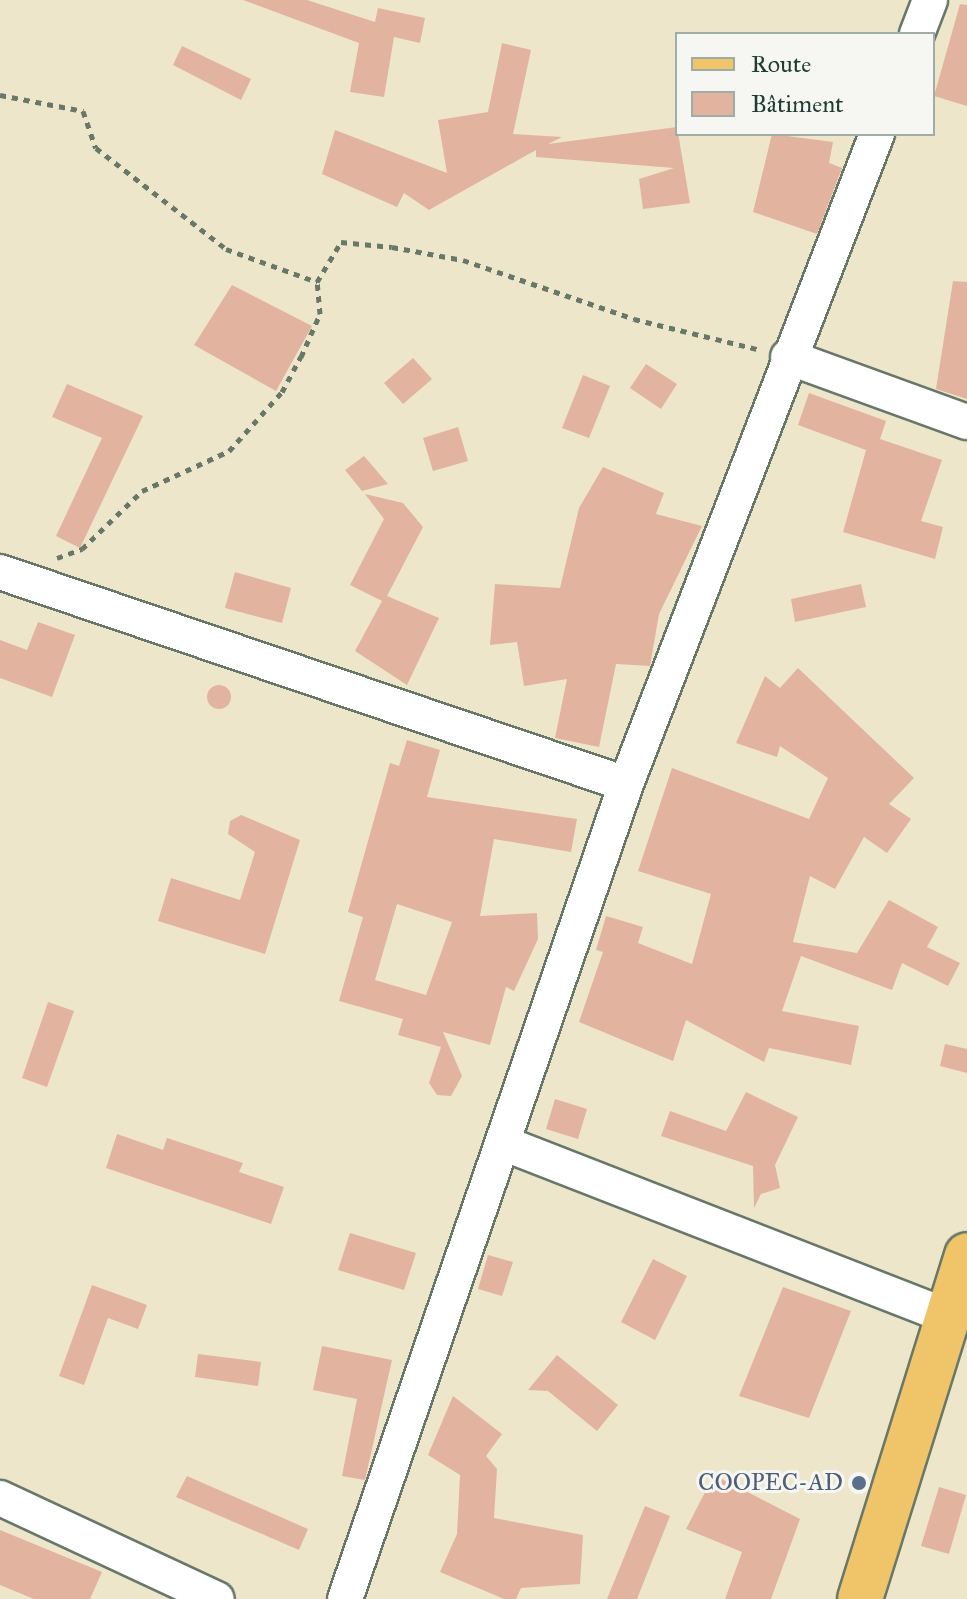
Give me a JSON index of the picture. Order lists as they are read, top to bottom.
{
  "places": ["COOPEC-AD"],
  "legend": ["Route", "Bâtiment"]
}
